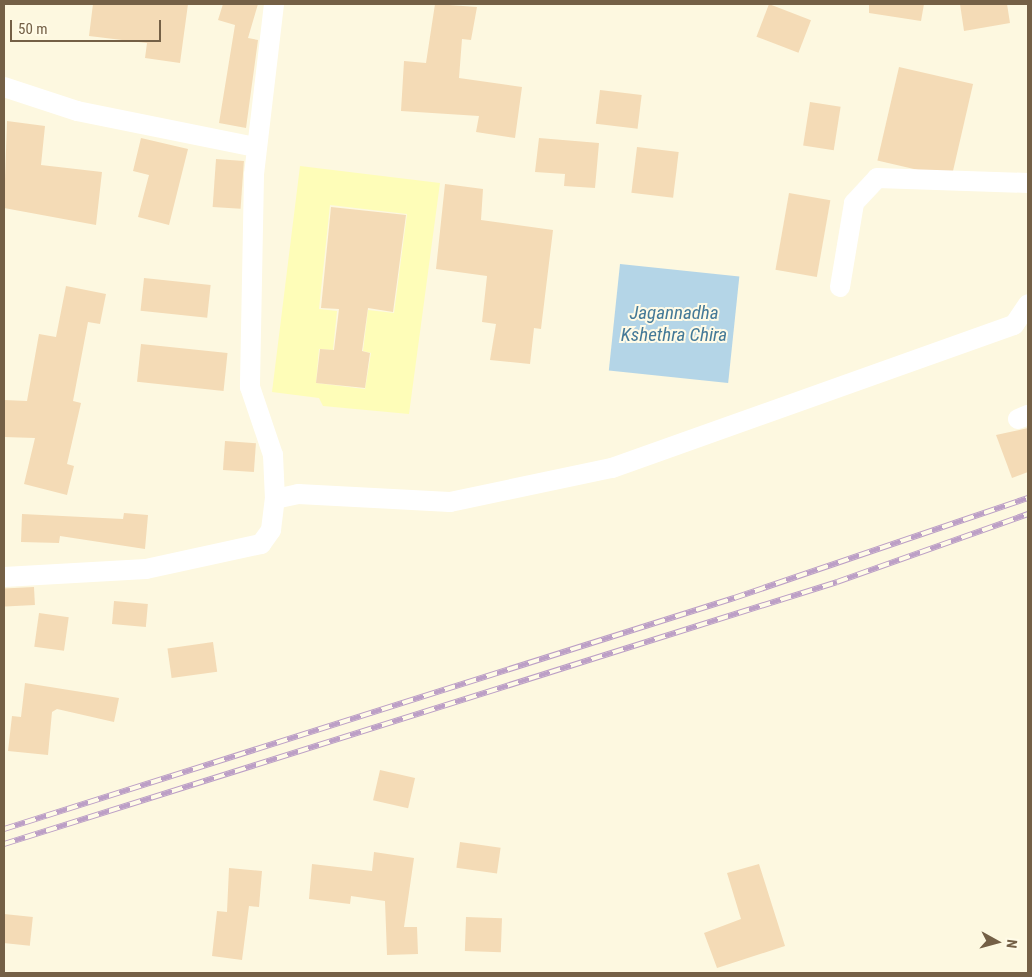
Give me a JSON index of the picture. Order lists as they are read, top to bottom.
{
  "water": ["Jagannadha Kshethra Chira"],
  "scale_bar": "50 m",
  "north": "right"
}
